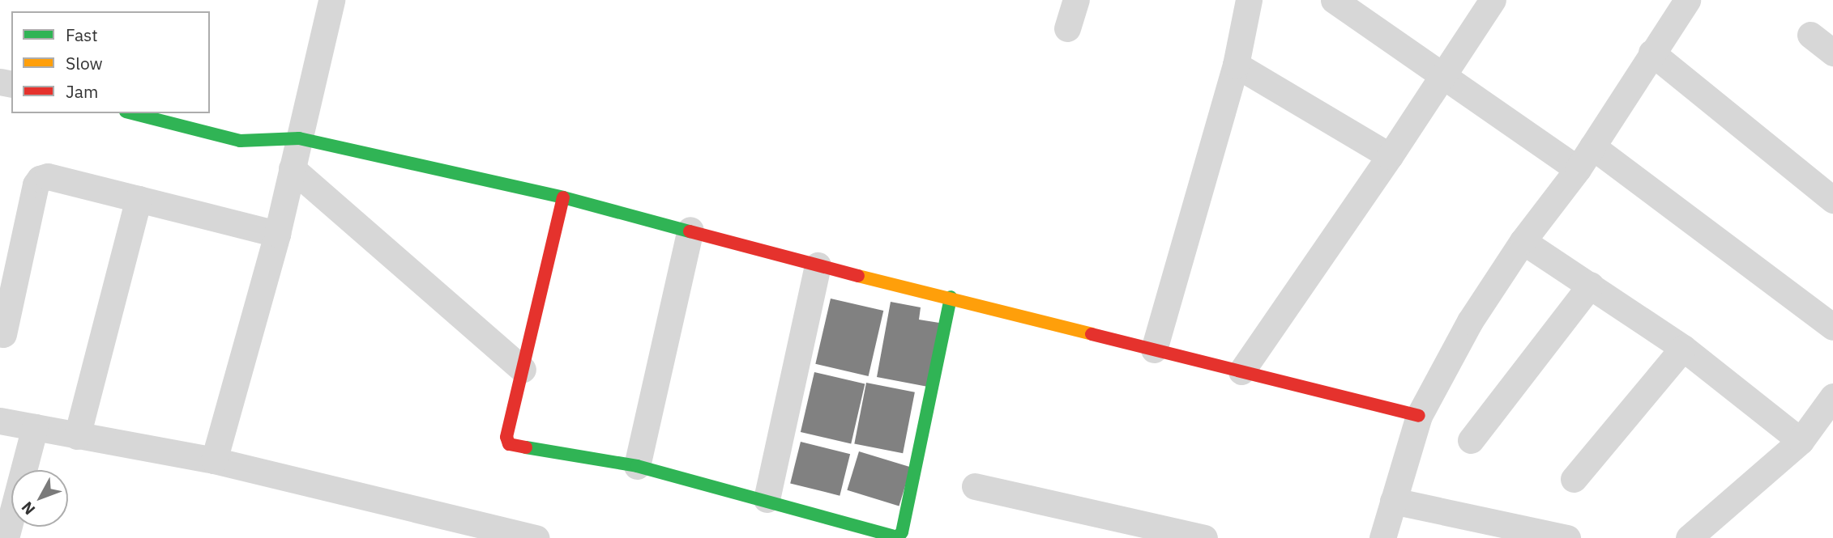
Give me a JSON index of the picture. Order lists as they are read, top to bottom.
{
  "legend": ["Fast", "Slow", "Jam"],
  "north": "bottom left"
}
